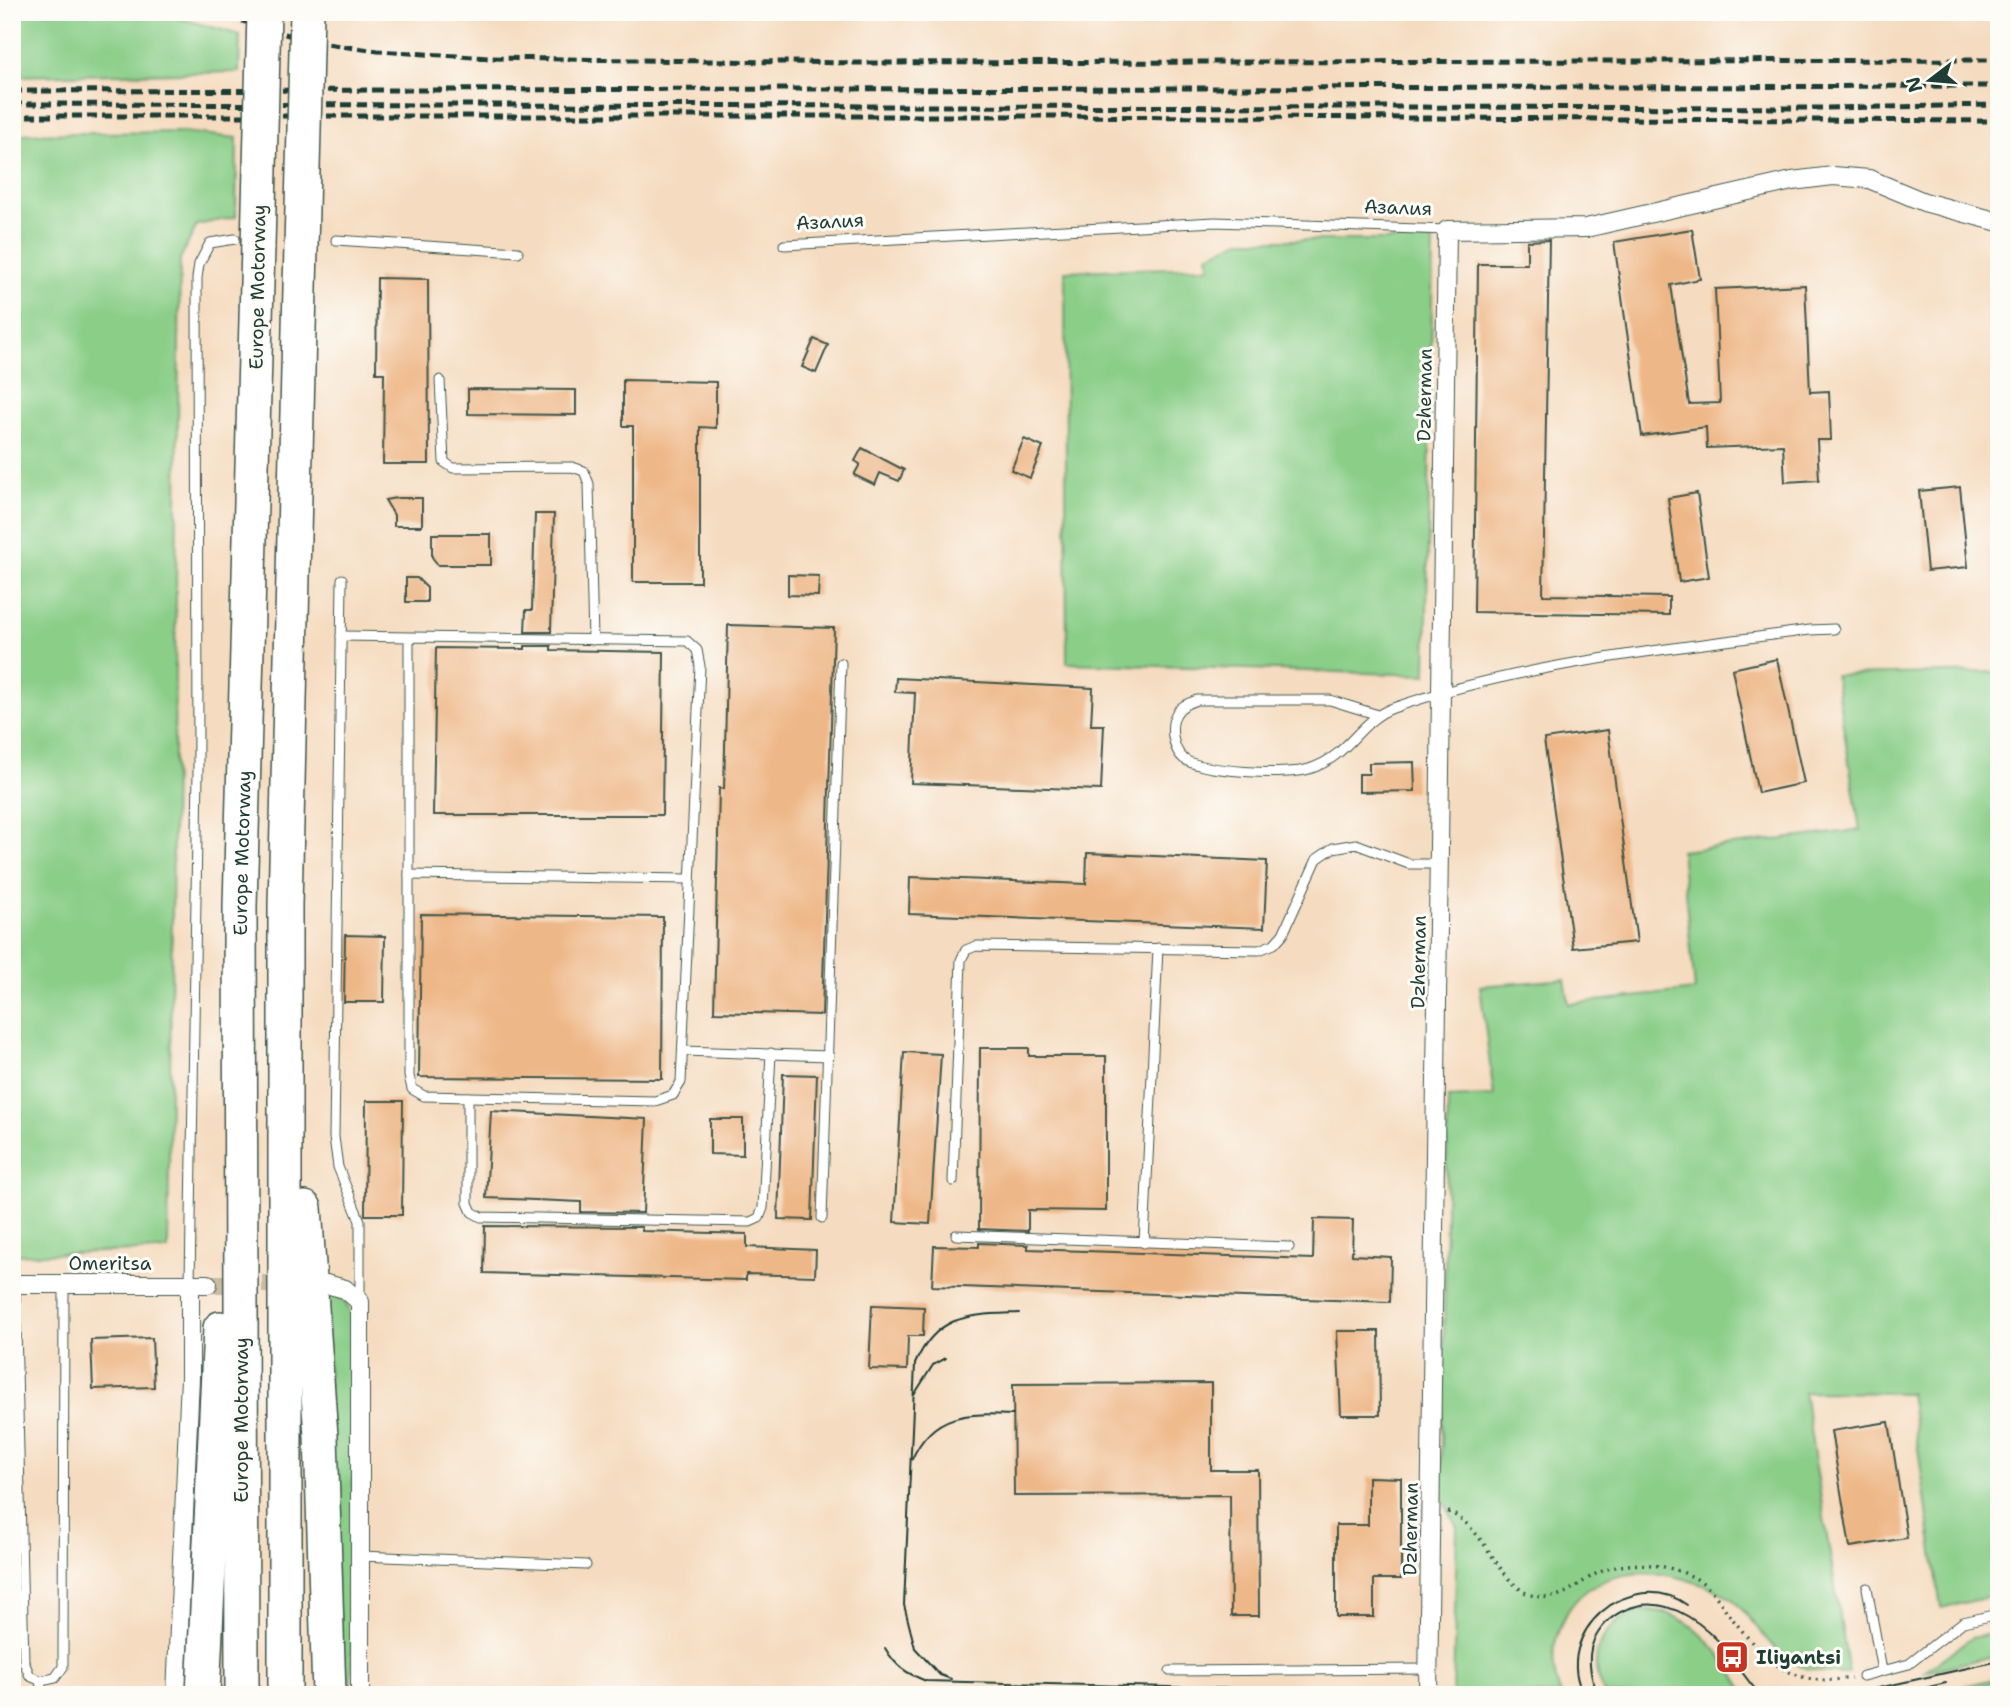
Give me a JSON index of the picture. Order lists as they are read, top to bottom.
{
  "streets": {
    "highway": ["Europe Motorway"],
    "street": ["Азалия", "Dzherman", "Omeritsa"]
  },
  "crossings": [
    ["Азалия", "Dzherman"]
  ],
  "places": {
    "bus stop": ["Iliyantsi"]
  },
  "north": "left"
}
